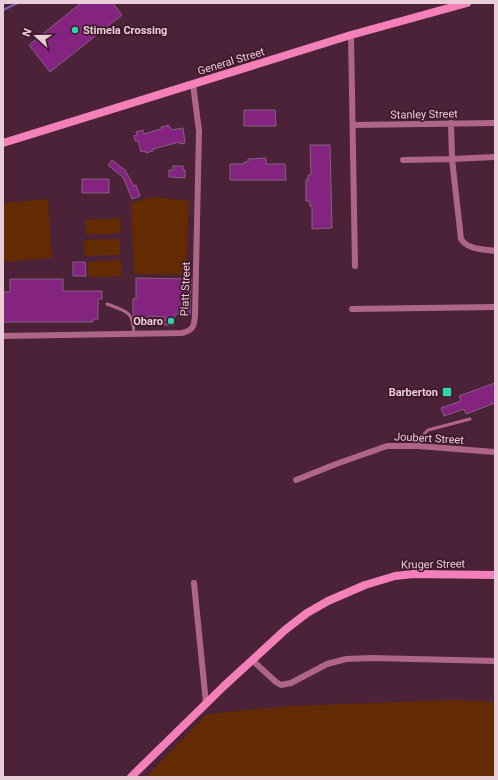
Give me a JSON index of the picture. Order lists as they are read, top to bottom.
{
  "streets": {
    "main road": ["General Street", "Kruger Street"],
    "street": ["Stanley Street", "Platt Street", "Joubert Street"]
  },
  "crossings": [
    ["General Street", "Platt Street"]
  ],
  "places": {
    "other": ["Stimela Crossing", "Obaro"],
    "transit": ["Barberton"]
  },
  "north": "left"
}
